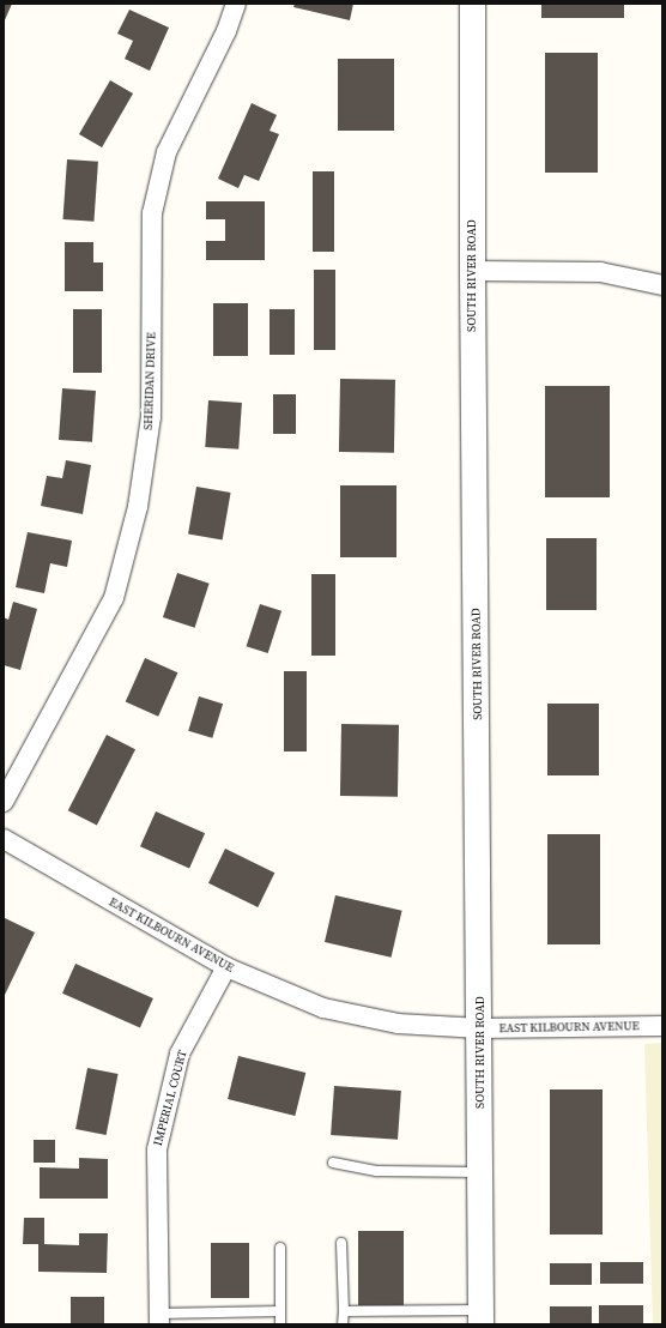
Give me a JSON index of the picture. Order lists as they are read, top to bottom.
{
  "streets": {
    "street": [
      "SOUTH RIVER ROAD",
      "SHERIDAN DRIVE",
      "EAST KILBOURN AVENUE",
      "IMPERIAL COURT"
    ]
  },
  "crossings": [
    ["SOUTH RIVER ROAD", "EAST KILBOURN AVENUE"],
    ["EAST KILBOURN AVENUE", "IMPERIAL COURT"]
  ]
}
